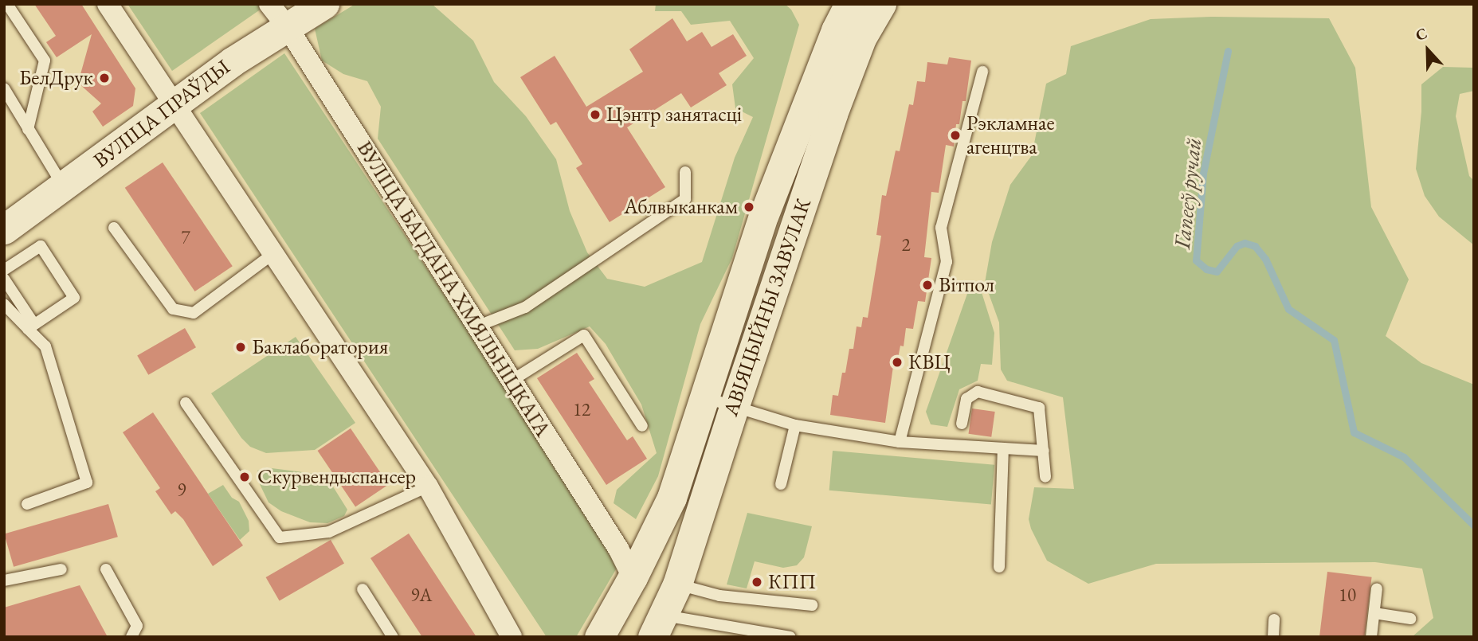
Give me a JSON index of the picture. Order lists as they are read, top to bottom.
{
  "streets": {
    "street": ["ВУЛІЦА ПРАЎДЫ", "ВУЛІЦА БАГДАНА ХМЯЛЬНІЦКАГА", "АВІЯЦЫЙНЫ ЗАВУЛАК"]
  },
  "crossings": [
    ["ВУЛІЦА ПРАЎДЫ", "ВУЛІЦА БАГДАНА ХМЯЛЬНІЦКАГА"],
    ["ВУЛІЦА БАГДАНА ХМЯЛЬНІЦКАГА", "АВІЯЦЫЙНЫ ЗАВУЛАК"]
  ],
  "water": ["Гапееў ручай"],
  "places": [
    "БелДрук",
    "Цэнтр занятасці",
    "Рэкламнае агенцтва",
    "Аблвыканкам",
    "Вітпол",
    "Баклаборатория",
    "КВЦ",
    "Скурвендыспансер",
    "КПП"
  ],
  "house_numbers": [
    "7",
    "2",
    "12",
    "9",
    "9А",
    "10"
  ],
  "north": "top"
}
